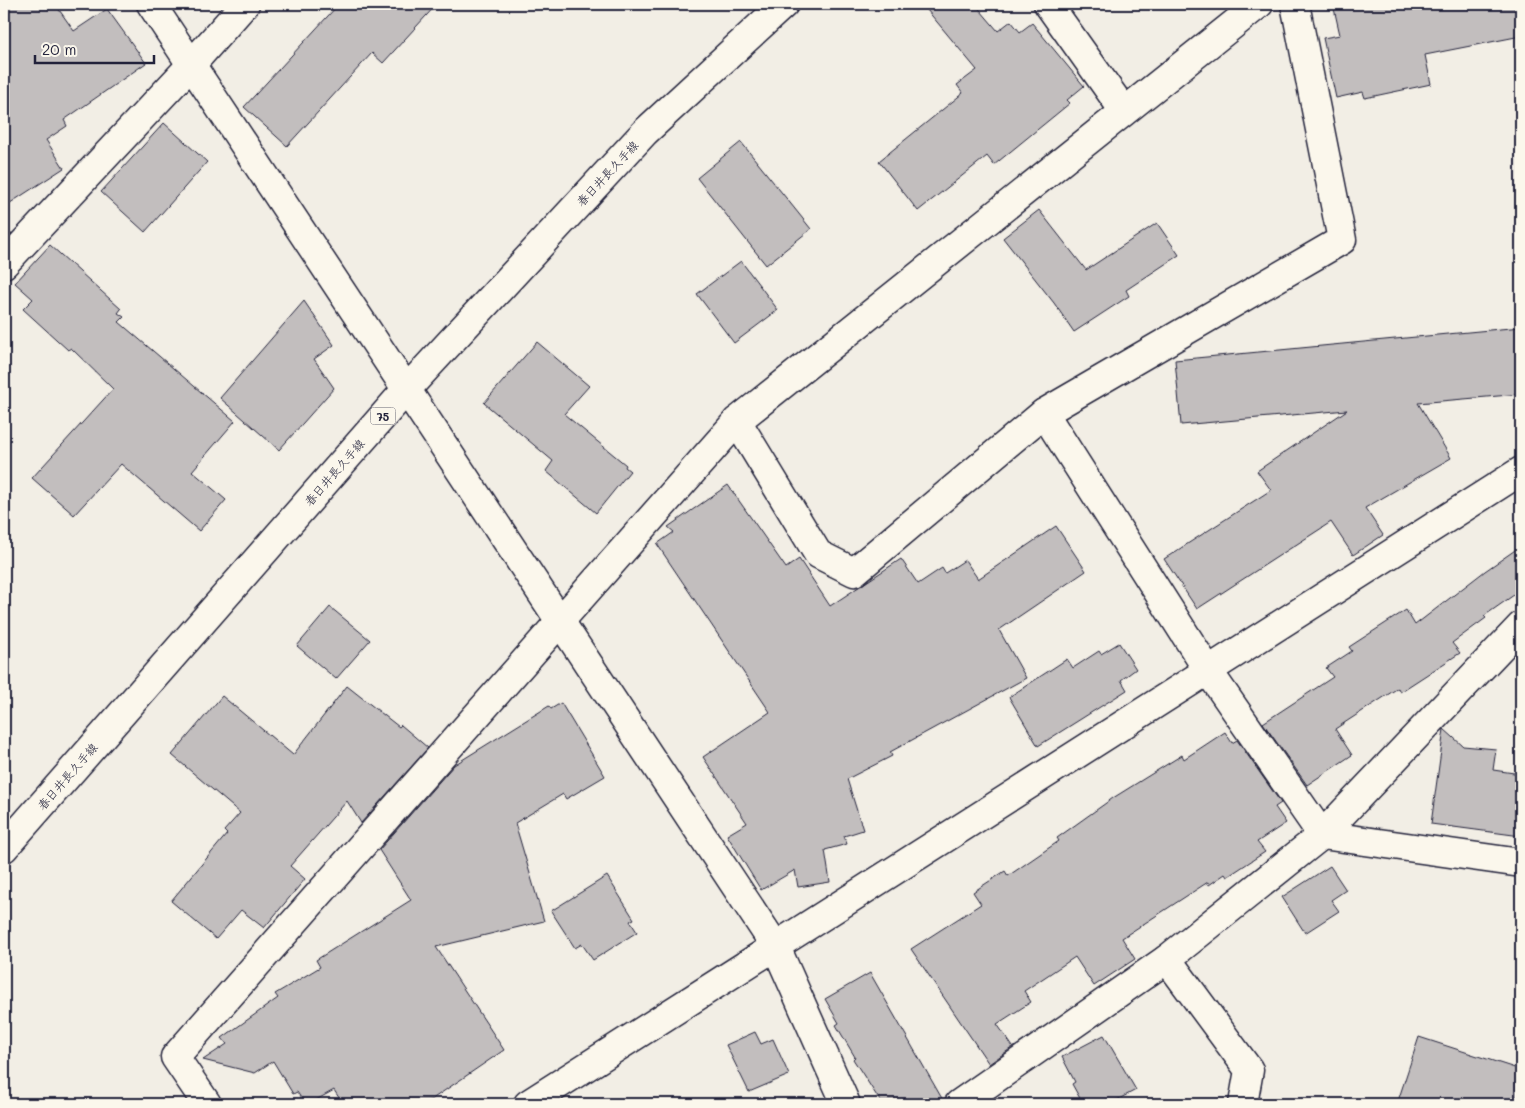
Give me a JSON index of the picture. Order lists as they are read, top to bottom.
{
  "streets": {
    "street": ["春日井長久手線", "75"]
  },
  "scale_bar": "20 m"
}
